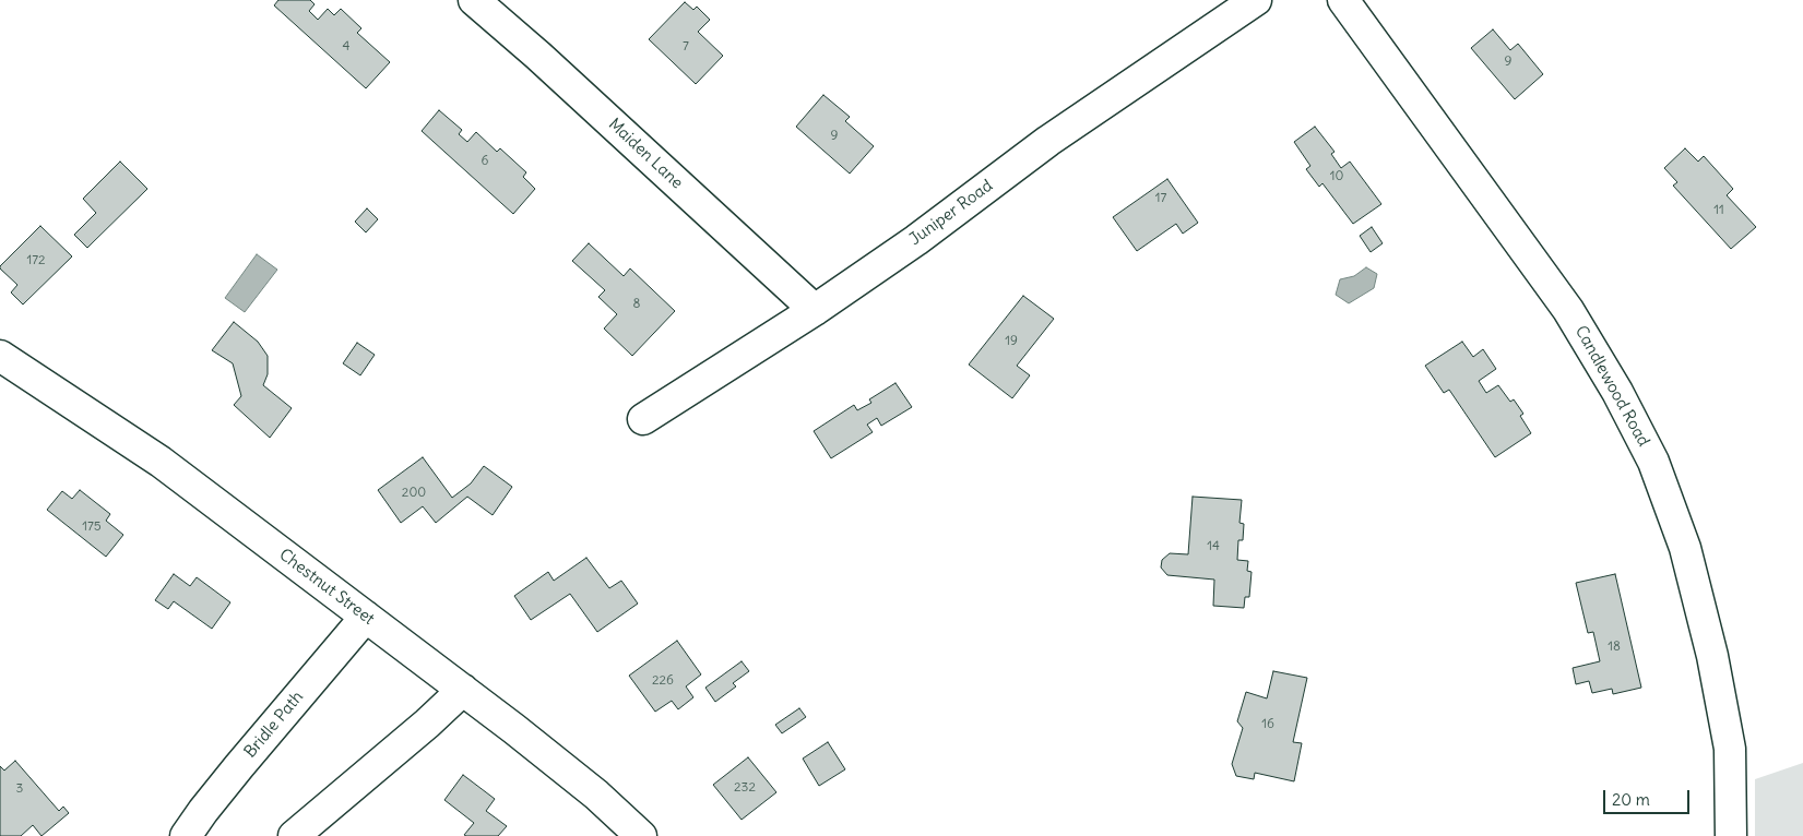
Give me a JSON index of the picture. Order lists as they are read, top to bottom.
{
  "streets": {
    "street": [
      "Maiden Lane",
      "Juniper Road",
      "Candlewood Road",
      "Chestnut Street",
      "Bridle Path"
    ]
  },
  "crossings": [
    ["Maiden Lane", "Juniper Road"],
    ["Chestnut Street", "Bridle Path"]
  ],
  "house_numbers": [
    "4",
    "7",
    "9",
    "9",
    "6",
    "10",
    "17",
    "11",
    "172",
    "8",
    "19",
    "200",
    "175",
    "14",
    "18",
    "226",
    "16",
    "232",
    "3"
  ],
  "scale_bar": "20 m"
}
